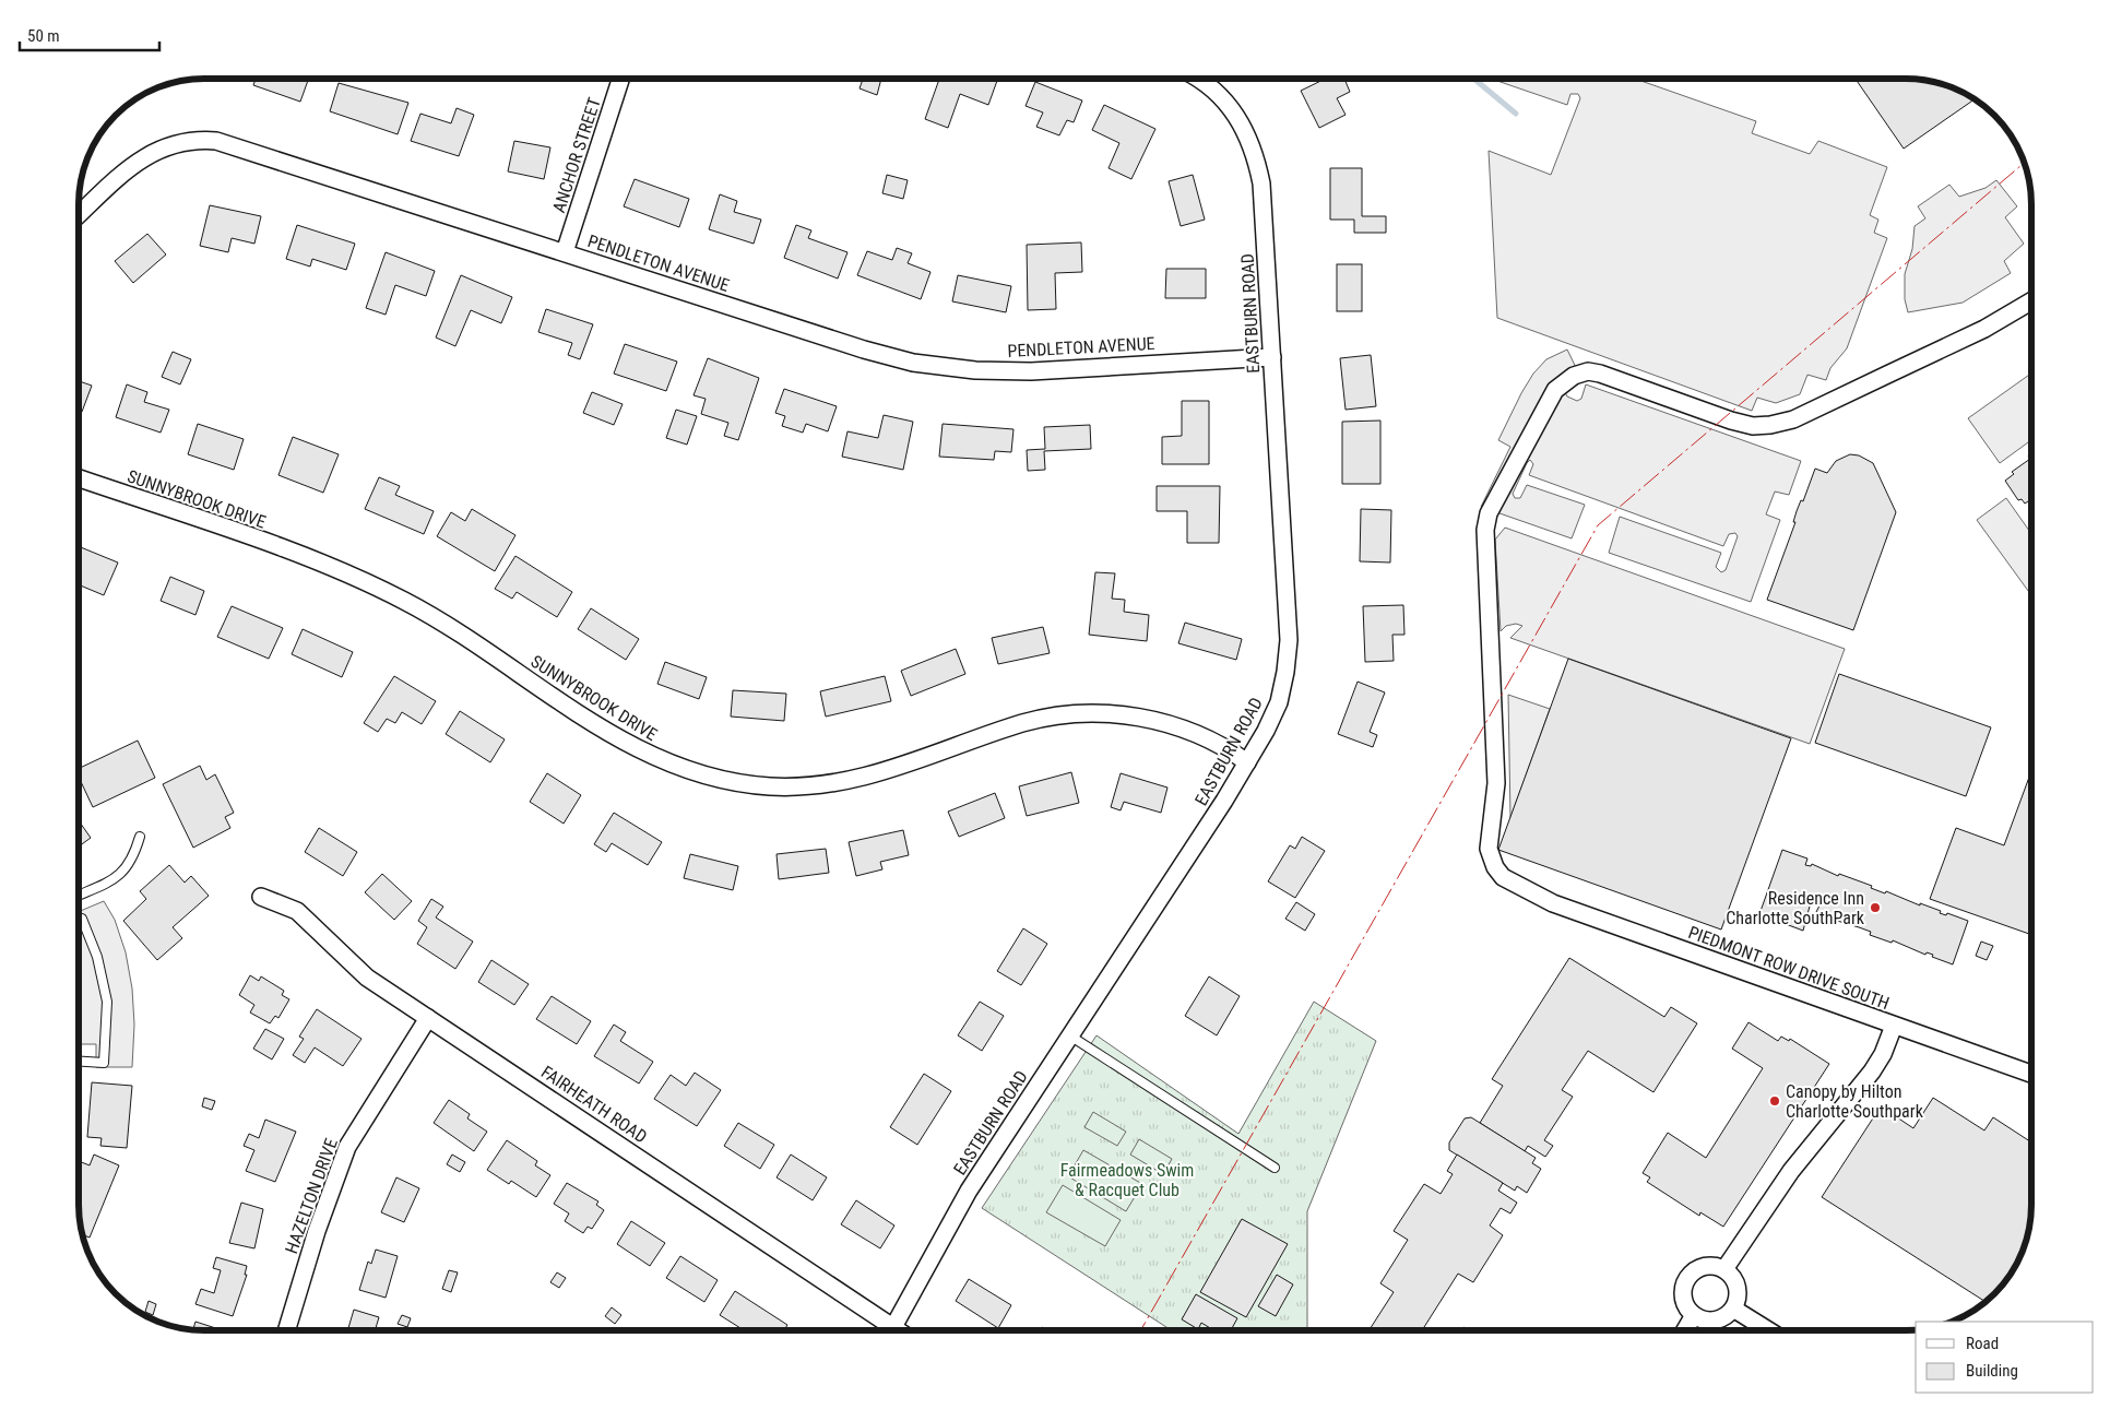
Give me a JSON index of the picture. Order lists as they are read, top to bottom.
{
  "streets": {
    "street": [
      "ANCHOR STREET",
      "PENDLETON AVENUE",
      "EASTBURN ROAD",
      "SUNNYBROOK DRIVE",
      "PIEDMONT ROW DRIVE SOUTH",
      "FAIRHEATH ROAD",
      "HAZELTON DRIVE"
    ]
  },
  "crossings": [
    ["ANCHOR STREET", "PENDLETON AVENUE"],
    ["PENDLETON AVENUE", "EASTBURN ROAD"],
    ["EASTBURN ROAD", "SUNNYBROOK DRIVE"],
    ["EASTBURN ROAD", "FAIRHEATH ROAD"],
    ["FAIRHEATH ROAD", "HAZELTON DRIVE"]
  ],
  "parks": ["Fairmeadows Swim & Racquet Club"],
  "places": ["Residence Inn Charlotte SouthPark", "Canopy by Hilton Charlotte Southpark"],
  "legend": ["Road", "Building"],
  "scale_bar": "50 m"
}
